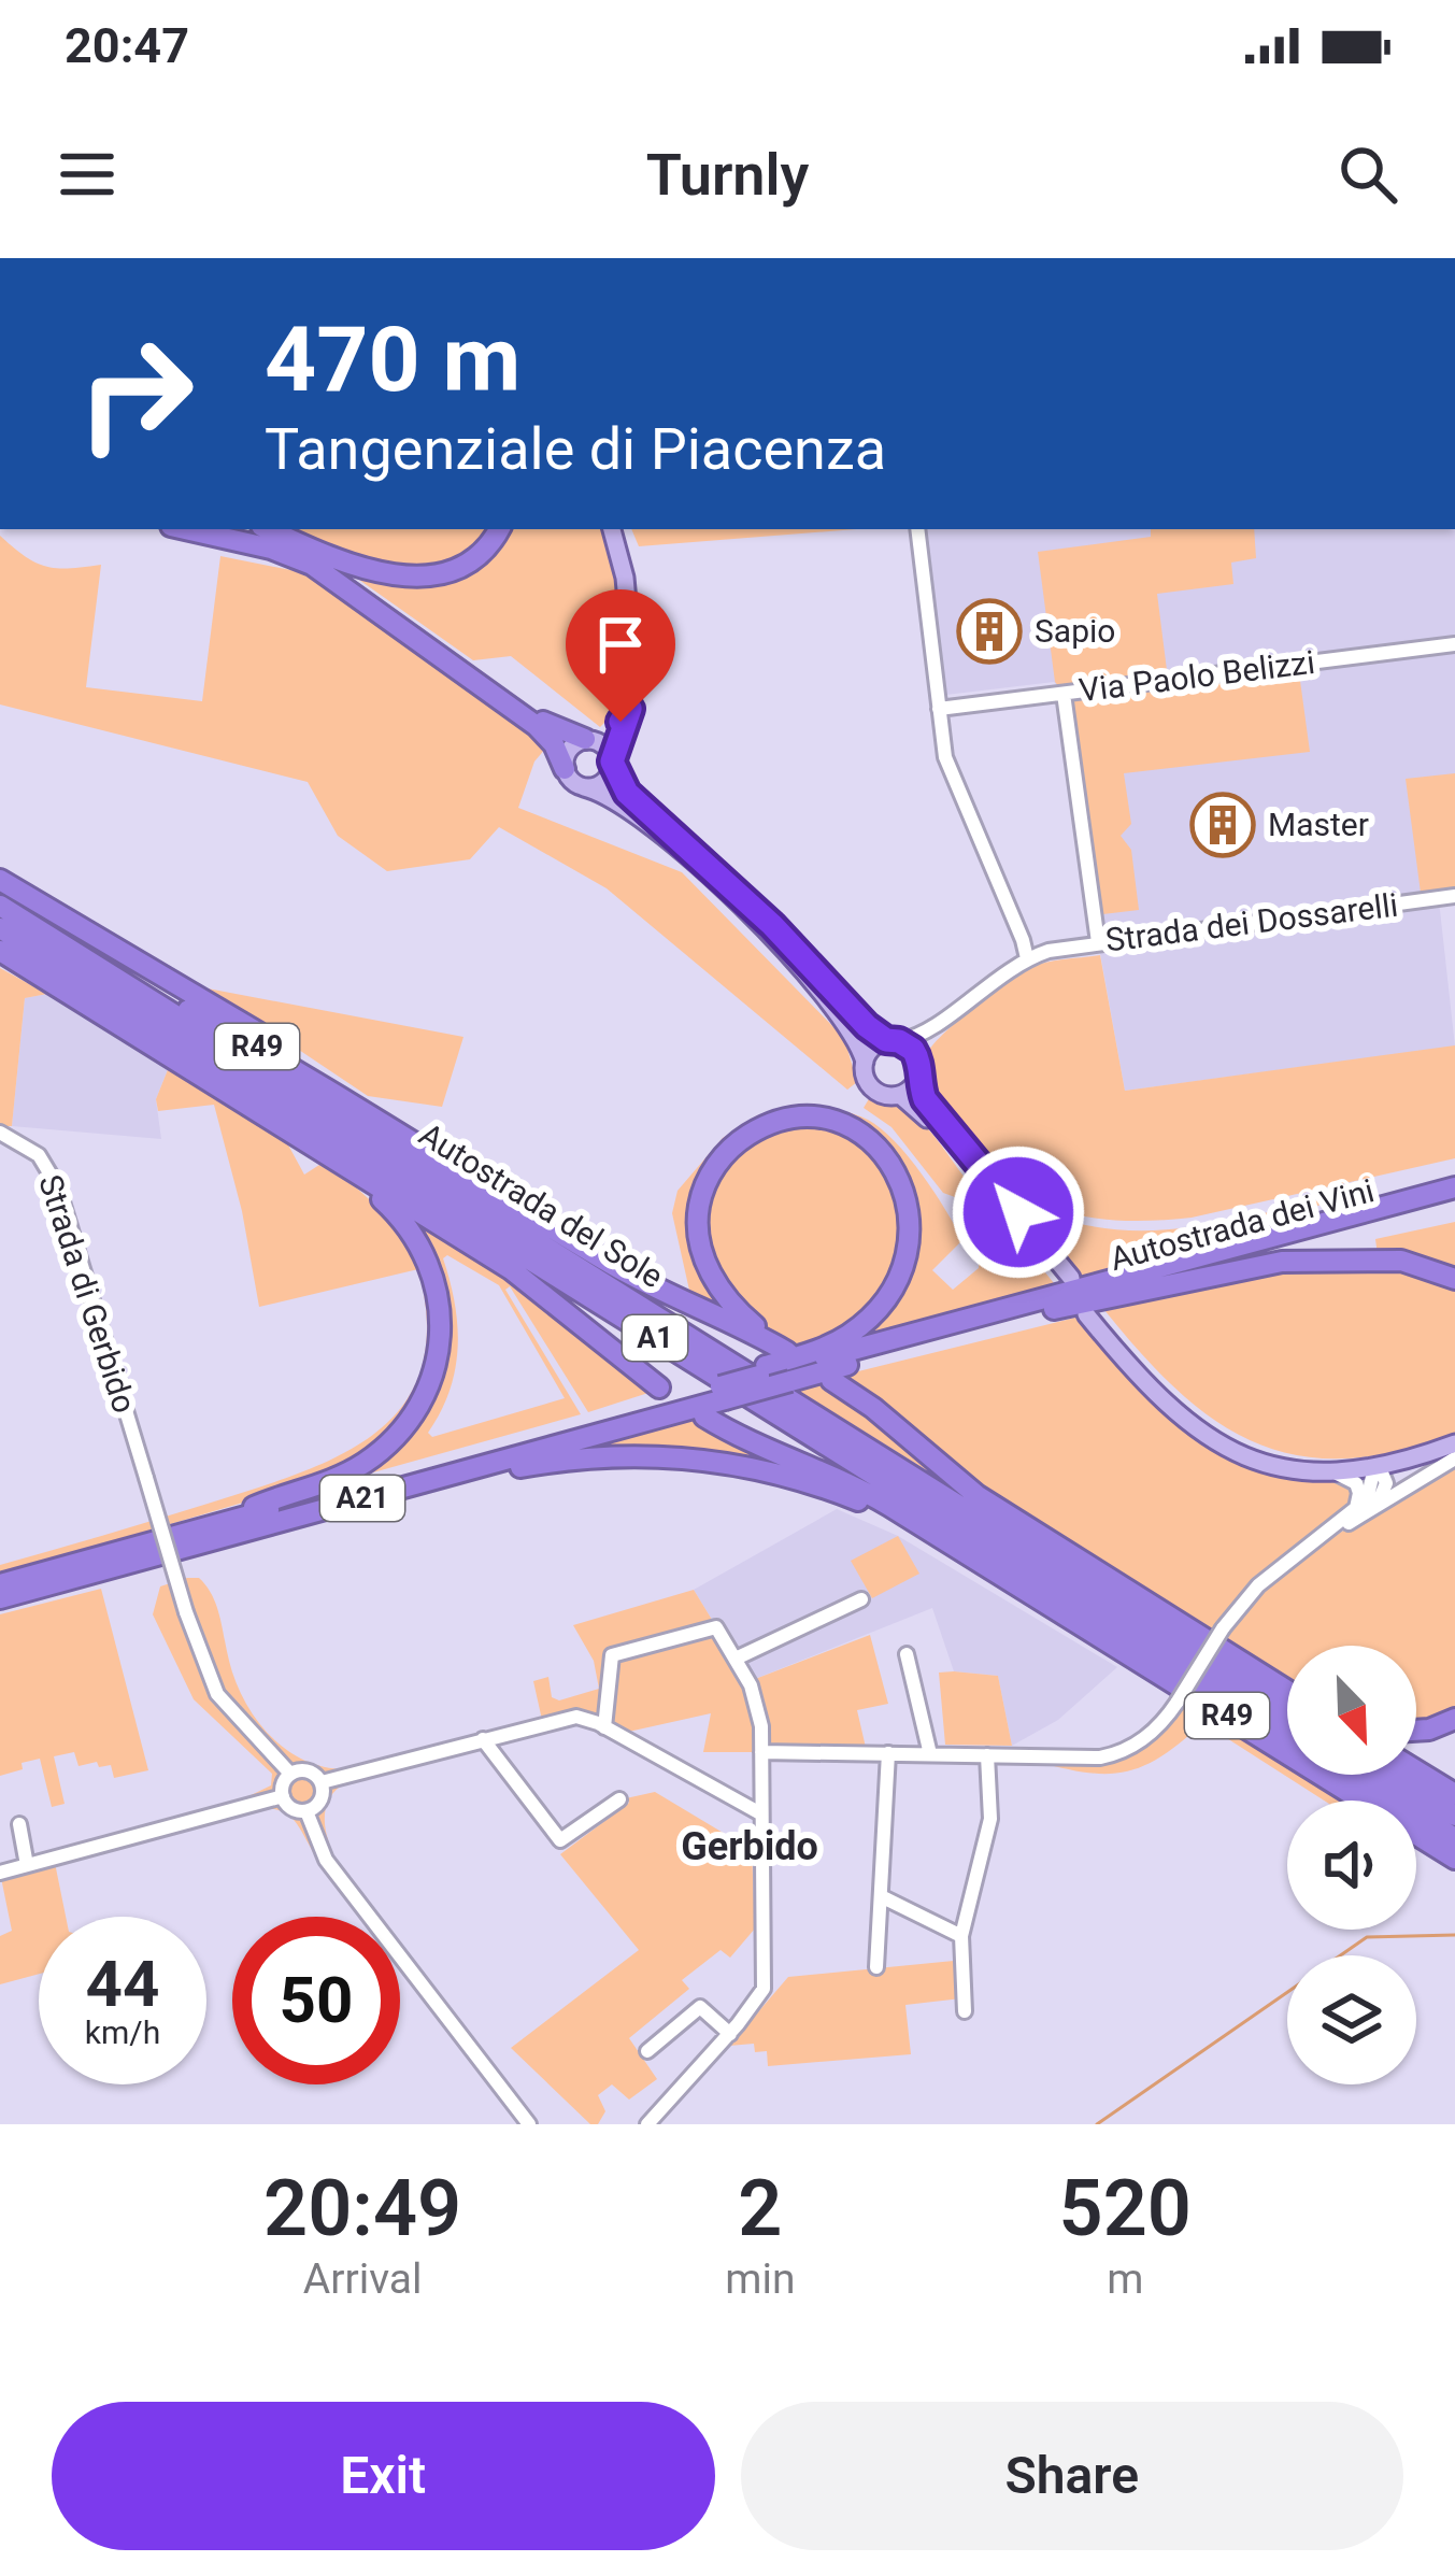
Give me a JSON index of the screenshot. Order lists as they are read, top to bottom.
{
  "streets": {
    "highway": [
      "R49",
      "Autostrada del Sole",
      "Autostrada dei Vini",
      "A1",
      "A21"
    ],
    "street": ["Via Paolo Belizzi", "Strada dei Dossarelli", "Strada di Gerbido"]
  },
  "crossings": [
    ["R49", "Autostrada del Sole"],
    ["R49", "Autostrada dei Vini"]
  ],
  "districts": ["Gerbido"],
  "places": {
    "building": ["Sapio", "Master"]
  },
  "north": "bottom right",
  "page": {
    "status": "20:47",
    "header": "Turnly",
    "turn": ["470 m", "Tangenziale di Piacenza"],
    "speed": "44 km/h",
    "limit": "50",
    "eta": [
      "20:49",
      "Arrival",
      "2",
      "min",
      "520",
      "m"
    ],
    "buttons": ["Exit", "Share"]
  }
}
